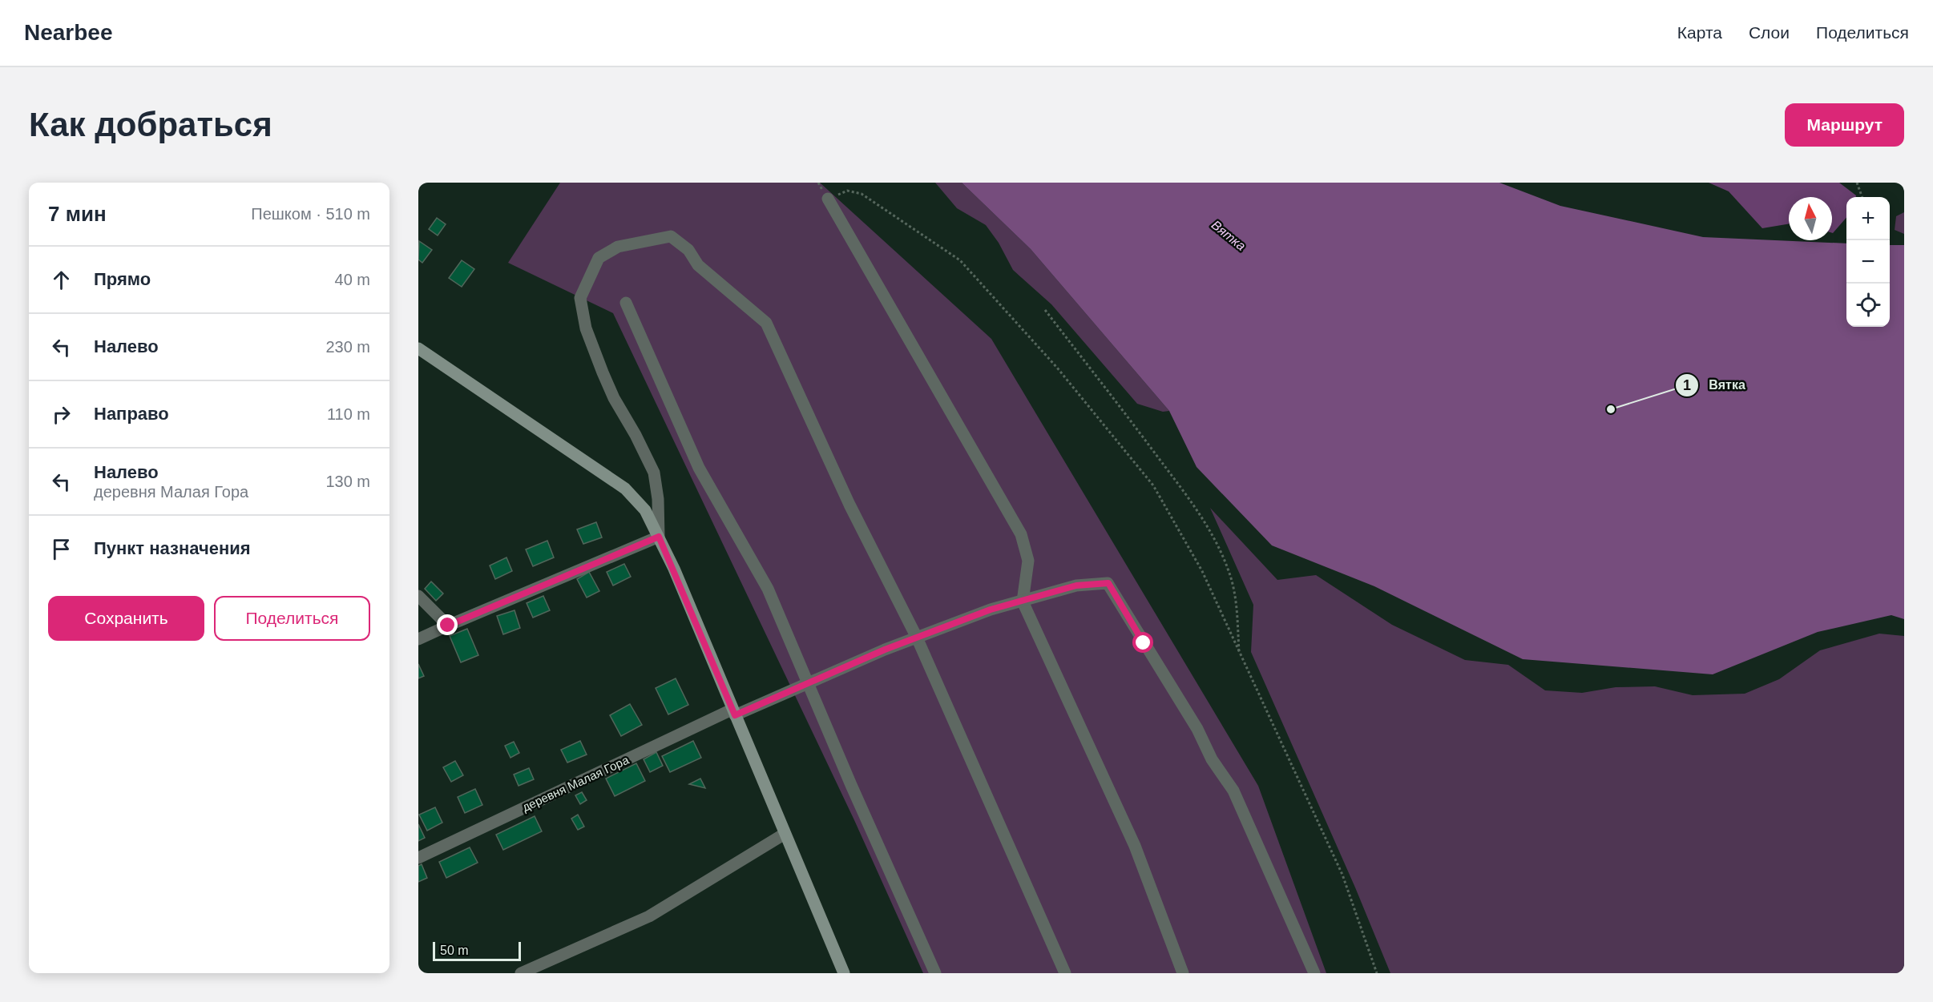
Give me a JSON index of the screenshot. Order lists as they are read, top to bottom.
{
  "streets": {
    "street": ["деревня Малая Гора"]
  },
  "water": ["Вятка"],
  "places": ["Вятка"],
  "scale_bar": "50 m",
  "north": "top",
  "page": {
    "header": "Nearbee",
    "nav": ["Карта", "Слои", "Поделиться"],
    "buttons": [
      "Маршрут",
      ["Сохранить", "Поделиться"]
    ],
    "title": "Как добраться",
    "heading": ["7 мин", "Пешком · 510 m"],
    "map_buttons": ["+", "−"],
    "list": [
      ["Прямо", "40 m"],
      ["Налево", "230 m"],
      ["Направо", "110 m"],
      ["Налево", "деревня Малая Гора", "130 m"],
      "Пункт назначения"
    ],
    "scale": "50 m"
  }
}
